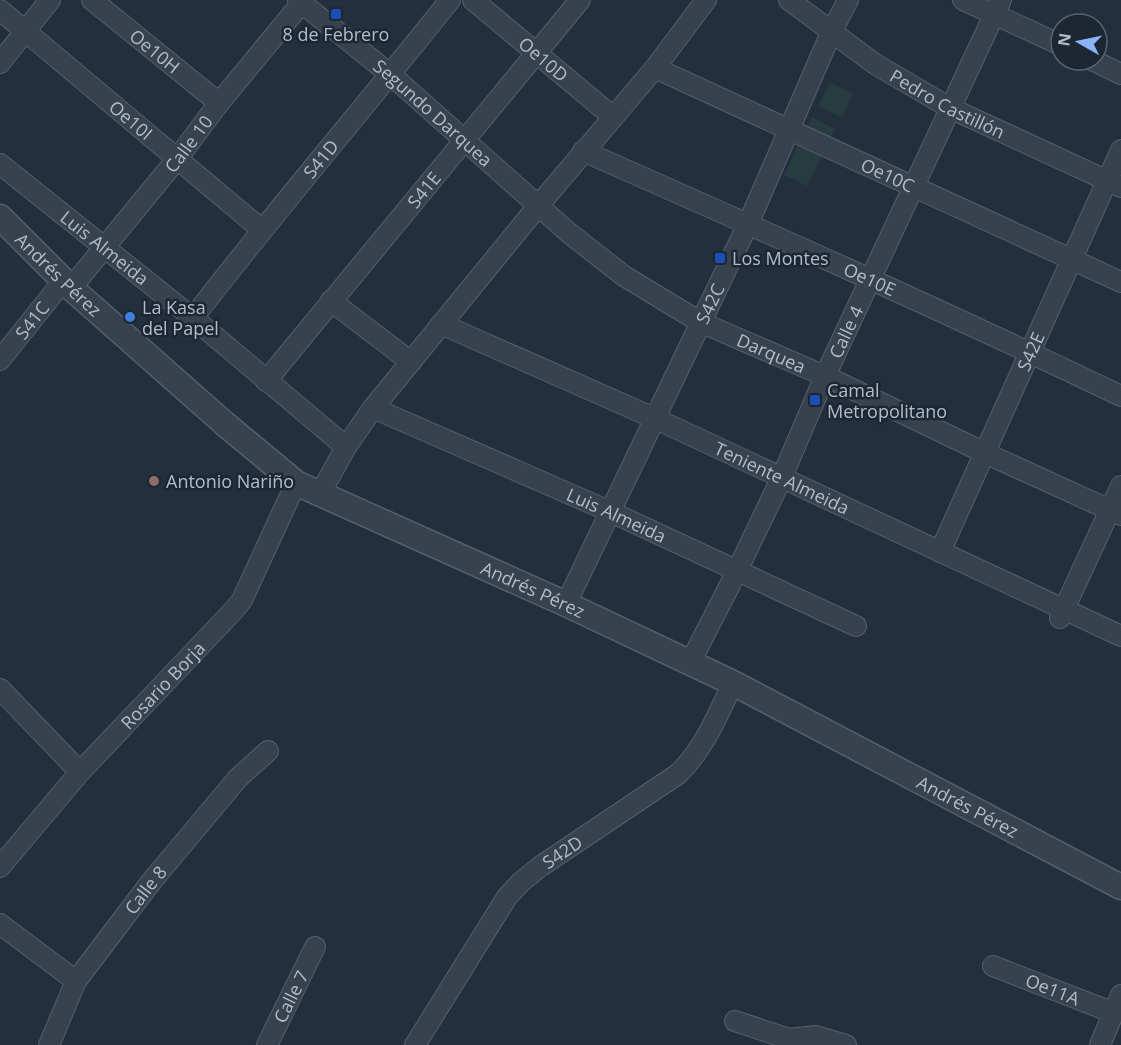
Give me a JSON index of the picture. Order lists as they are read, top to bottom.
{
  "streets": {
    "street": [
      "Oe10H",
      "Oe10D",
      "Pedro Castillón",
      "Segundo Darquea",
      "Oe10I",
      "Calle 10",
      "S41D",
      "Oe10C",
      "S41E",
      "Luis Almeida",
      "Andrés Pérez",
      "Oe10E",
      "S42C",
      "S41C",
      "Calle 4",
      "S42E",
      "Darquea",
      "Teniente Almeida",
      "Rosario Borja",
      "S42D",
      "Calle 8",
      "Oe11A",
      "Calle 7"
    ]
  },
  "crossings": [
    ["Oe10H", "Calle 10"],
    ["Oe10D", "S41E"],
    ["Pedro Castillón", "S42C"],
    ["Pedro Castillón", "Calle 4"],
    ["Pedro Castillón", "S42E"],
    ["Segundo Darquea", "Calle 10"],
    ["Segundo Darquea", "S41D"],
    ["Segundo Darquea", "S41E"],
    ["Segundo Darquea", "Darquea"],
    ["Oe10I", "Calle 10"],
    ["Oe10I", "S41D"],
    ["Calle 10", "Luis Almeida"],
    ["Calle 10", "Andrés Pérez"],
    ["Calle 10", "S41C"],
    ["S41D", "Luis Almeida"],
    ["Oe10C", "S42C"],
    ["Oe10C", "Calle 4"],
    ["Oe10C", "S42E"],
    ["S41E", "Luis Almeida"],
    ["Luis Almeida", "S42C"],
    ["Luis Almeida", "Calle 4"],
    ["Andrés Pérez", "S42C"],
    ["Andrés Pérez", "S41C"],
    ["Andrés Pérez", "Calle 4"],
    ["Andrés Pérez", "Rosario Borja"],
    ["Andrés Pérez", "S42D"],
    ["Oe10E", "S42C"],
    ["Oe10E", "Calle 4"],
    ["Oe10E", "S42E"],
    ["S42C", "Darquea"],
    ["S42C", "Teniente Almeida"],
    ["Calle 4", "Darquea"],
    ["Calle 4", "Teniente Almeida"],
    ["S42E", "Darquea"],
    ["S42E", "Teniente Almeida"]
  ],
  "places": {
    "transit": ["8 de Febrero", "Los Montes", "Camal Metropolitano"],
    "other": ["La Kasa del Papel", "Antonio Nariño"]
  },
  "north": "left"
}
